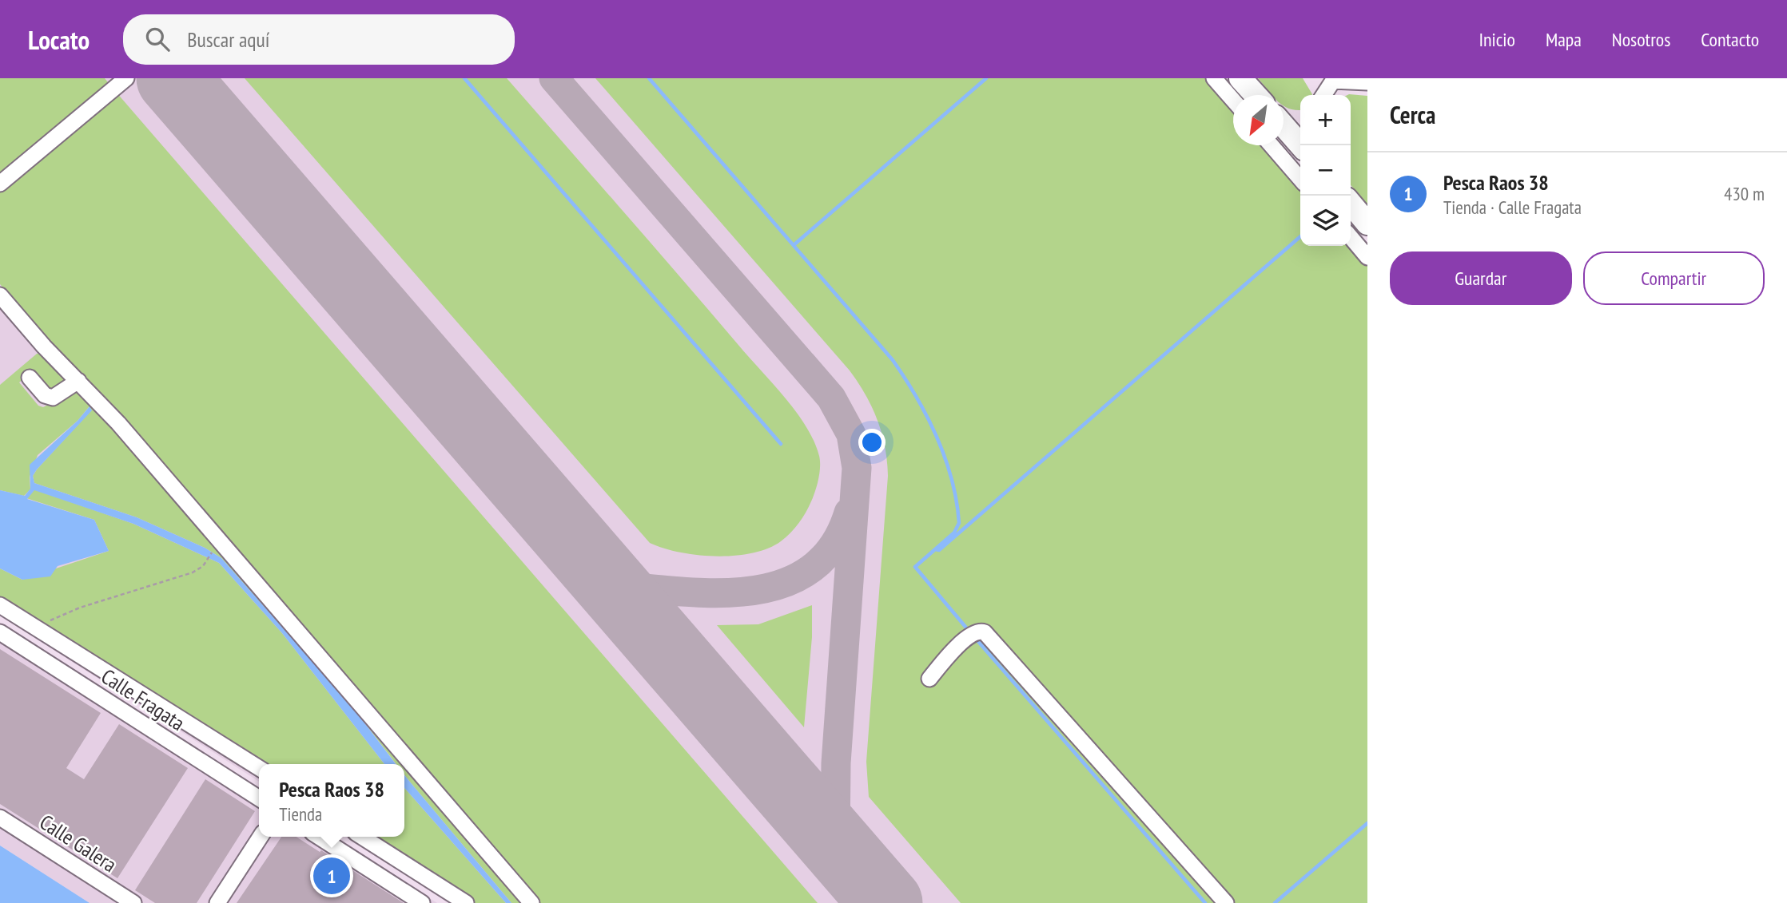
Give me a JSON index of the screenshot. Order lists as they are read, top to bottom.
{
  "streets": {
    "street": ["Calle Fragata", "Calle Galera"]
  },
  "north": "bottom left",
  "page": {
    "header": "Locato",
    "search": "Buscar aquí",
    "nav": [
      "Inicio",
      "Mapa",
      "Nosotros",
      "Contacto"
    ],
    "heading": "Cerca",
    "map_buttons": ["+", "−"],
    "list": [
      {
        "mark": "1",
        "name": "Pesca Raos 38",
        "note": "Tienda · Calle Fragata",
        "value": "430 m"
      }
    ],
    "buttons": ["Guardar", "Compartir"],
    "popup": ["Pesca Raos 38", "Tienda"],
    "pins": "1"
  }
}
